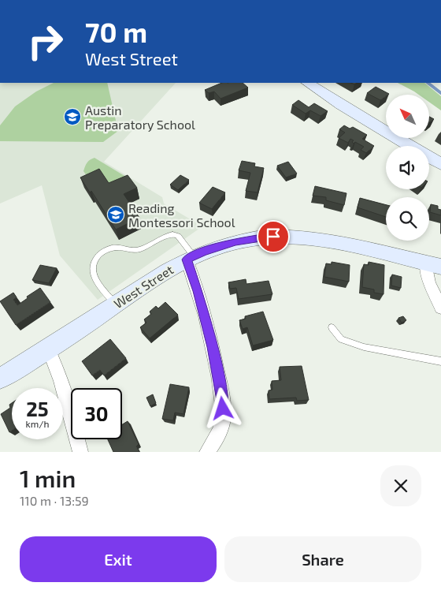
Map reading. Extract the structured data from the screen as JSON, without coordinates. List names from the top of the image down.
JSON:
{
  "streets": {
    "main road": ["West Street"]
  },
  "places": {
    "school or university": ["Austin Preparatory School", "Reading Montessori School"]
  },
  "north": "top left",
  "page": {
    "turn": ["70 m", "West Street"],
    "speed": "25 km/h",
    "limit": "30",
    "heading": ["1 min", "110 m · 13:59"],
    "buttons": ["Exit", "Share"]
  }
}
